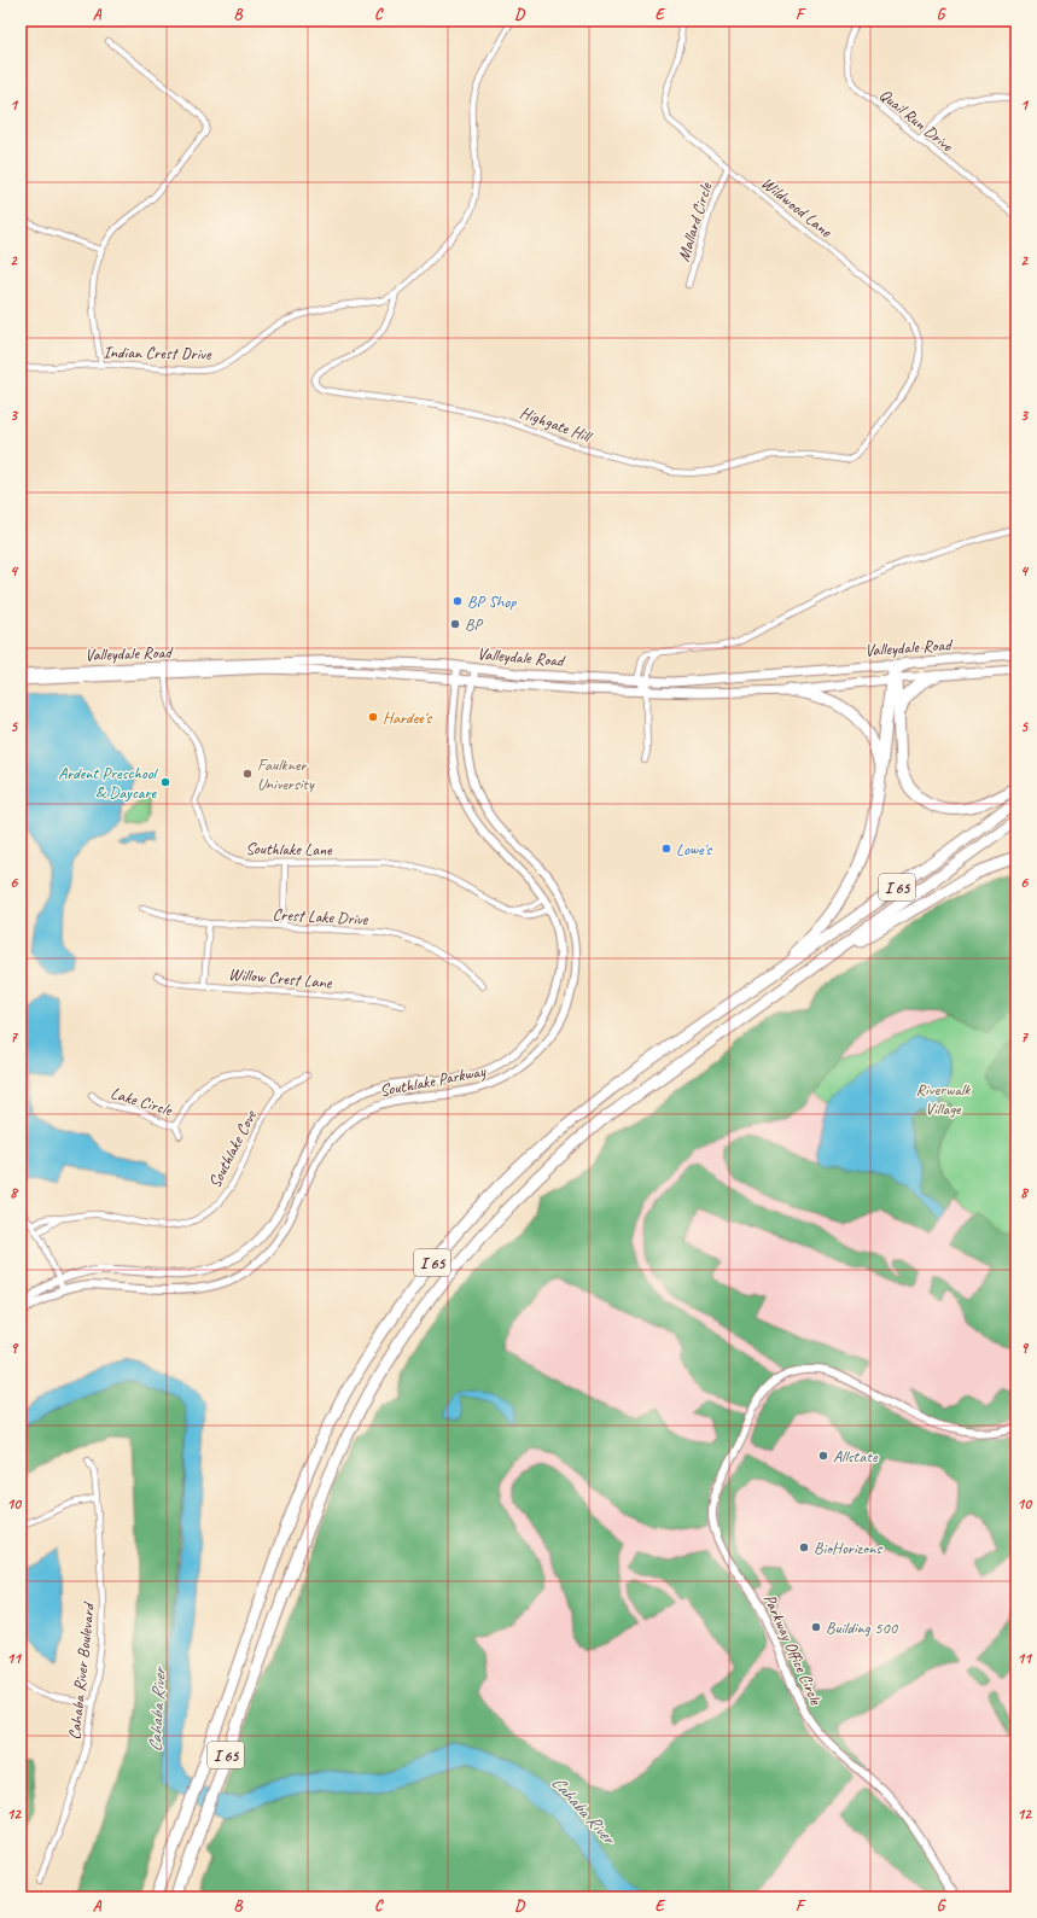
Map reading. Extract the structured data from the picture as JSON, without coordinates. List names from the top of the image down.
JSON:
{
  "streets": {
    "highway": ["I 65"],
    "main road": ["Valleydale Road"],
    "street": [
      "Quail Run Drive",
      "Wildwood Lane",
      "Mallard Circle",
      "Indian Crest Drive",
      "Highgate Hill",
      "Southlake Lane",
      "Crest Lake Drive",
      "Willow Crest Lane",
      "Southlake Parkway",
      "Lake Circle",
      "Southlake Cove",
      "Parkway Office Circle",
      "Cahaba River Boulevard"
    ]
  },
  "crossings": [
    ["Wildwood Lane", "Mallard Circle"],
    ["Wildwood Lane", "Highgate Hill"],
    ["Indian Crest Drive", "Highgate Hill"],
    ["Valleydale Road", "Southlake Lane"],
    ["Valleydale Road", "Southlake Parkway"],
    ["Southlake Lane", "Southlake Parkway"]
  ],
  "water": ["Cahaba River"],
  "parks": ["Riverwalk Village"],
  "places": [
    "BP Shop",
    "BP",
    "Hardee's",
    "Faulkner University",
    "Ardent Preschool & Daycare",
    "Lowe's",
    "Allstate",
    "BioHorizons",
    "Building 500"
  ],
  "grid": {
    "columns": [
      "A",
      "B",
      "C",
      "D",
      "E",
      "F",
      "G"
    ],
    "rows": [
      "1",
      "2",
      "3",
      "4",
      "5",
      "6",
      "7",
      "8",
      "9",
      "10",
      "11",
      "12"
    ]
  }
}
